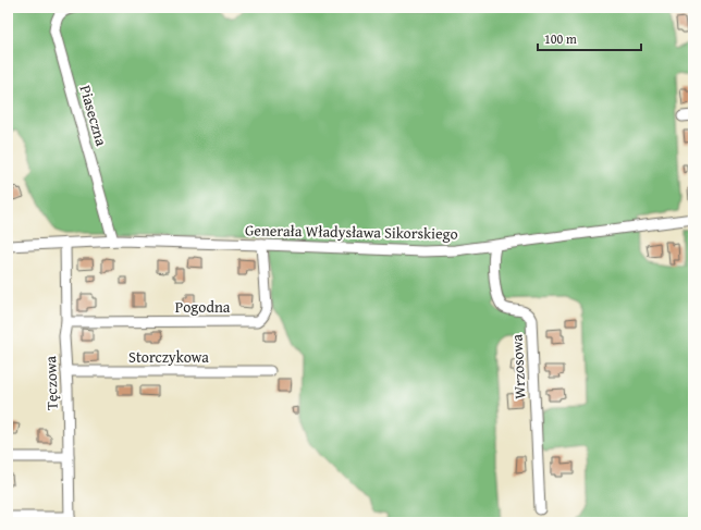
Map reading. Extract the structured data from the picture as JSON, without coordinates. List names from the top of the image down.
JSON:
{
  "streets": {
    "street": [
      "Piaseczna",
      "Generała Władysława Sikorskiego",
      "Pogodna",
      "Storczykowa",
      "Wrzosowa",
      "Tęczowa"
    ]
  },
  "crossings": [
    ["Piaseczna", "Generała Władysława Sikorskiego"],
    ["Generała Władysława Sikorskiego", "Pogodna"],
    ["Generała Władysława Sikorskiego", "Wrzosowa"],
    ["Generała Władysława Sikorskiego", "Tęczowa"],
    ["Pogodna", "Tęczowa"],
    ["Storczykowa", "Tęczowa"]
  ],
  "scale_bar": "100 m"
}
